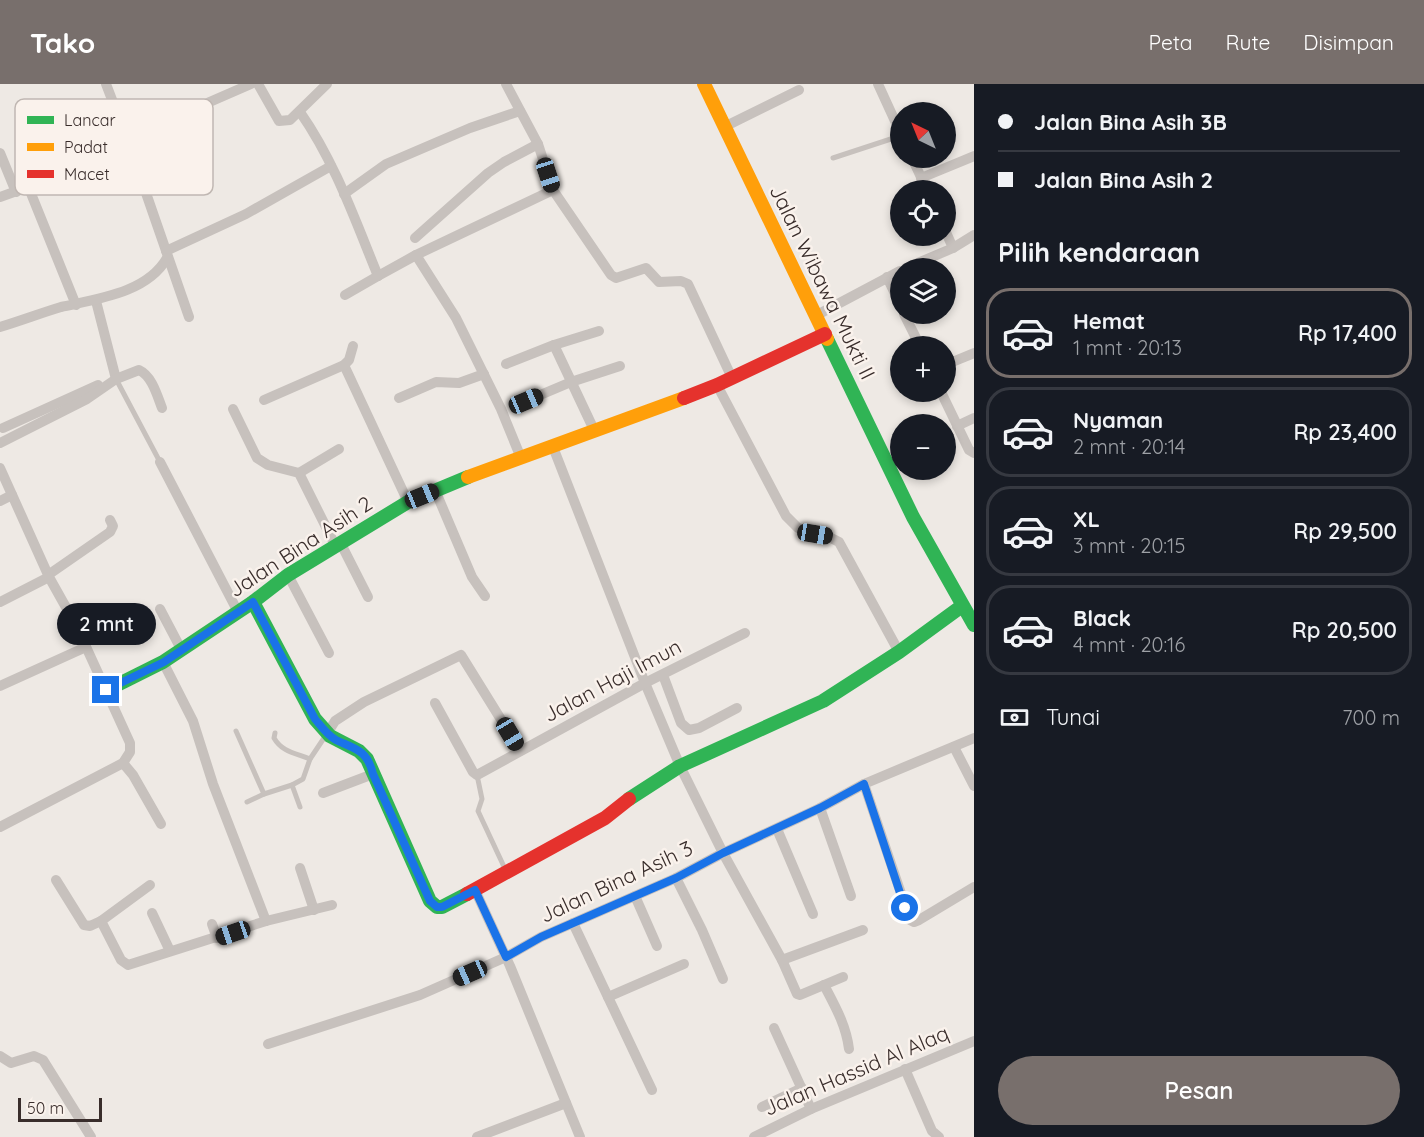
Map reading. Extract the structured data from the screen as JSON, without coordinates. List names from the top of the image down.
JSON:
{
  "streets": {
    "street": [
      "Jalan Wibawa Mukti II",
      "Jalan Bina Asih 2",
      "Jalan Haji Imun",
      "Jalan Bina Asih 3",
      "Jalan Hassid Al Alaq"
    ]
  },
  "crossings": [
    ["Jalan Wibawa Mukti II", "Jalan Bina Asih 2"]
  ],
  "legend": ["Lancar", "Padat", "Macet"],
  "scale_bar": "50 m",
  "north": "top left",
  "page": {
    "header": "Tako",
    "nav": ["Peta", "Rute", "Disimpan"],
    "banner": ["Jalan Bina Asih 3B", "Jalan Bina Asih 2"],
    "map_buttons": ["+", "−"],
    "heading": "Pilih kendaraan",
    "list": [
      {
        "name": "Hemat",
        "note": "1 mnt · 20:13",
        "value": "Rp 17,400"
      },
      {
        "name": "Nyaman",
        "note": "2 mnt · 20:14",
        "value": "Rp 23,400"
      },
      {
        "name": "XL",
        "note": "3 mnt · 20:15",
        "value": "Rp 29,500"
      },
      {
        "name": "Black",
        "note": "4 mnt · 20:16",
        "value": "Rp 20,500"
      }
    ],
    "bubble": "2 mnt",
    "pay": ["Tunai", "700 m"],
    "buttons": "Pesan",
    "scale": "50 m"
  }
}
